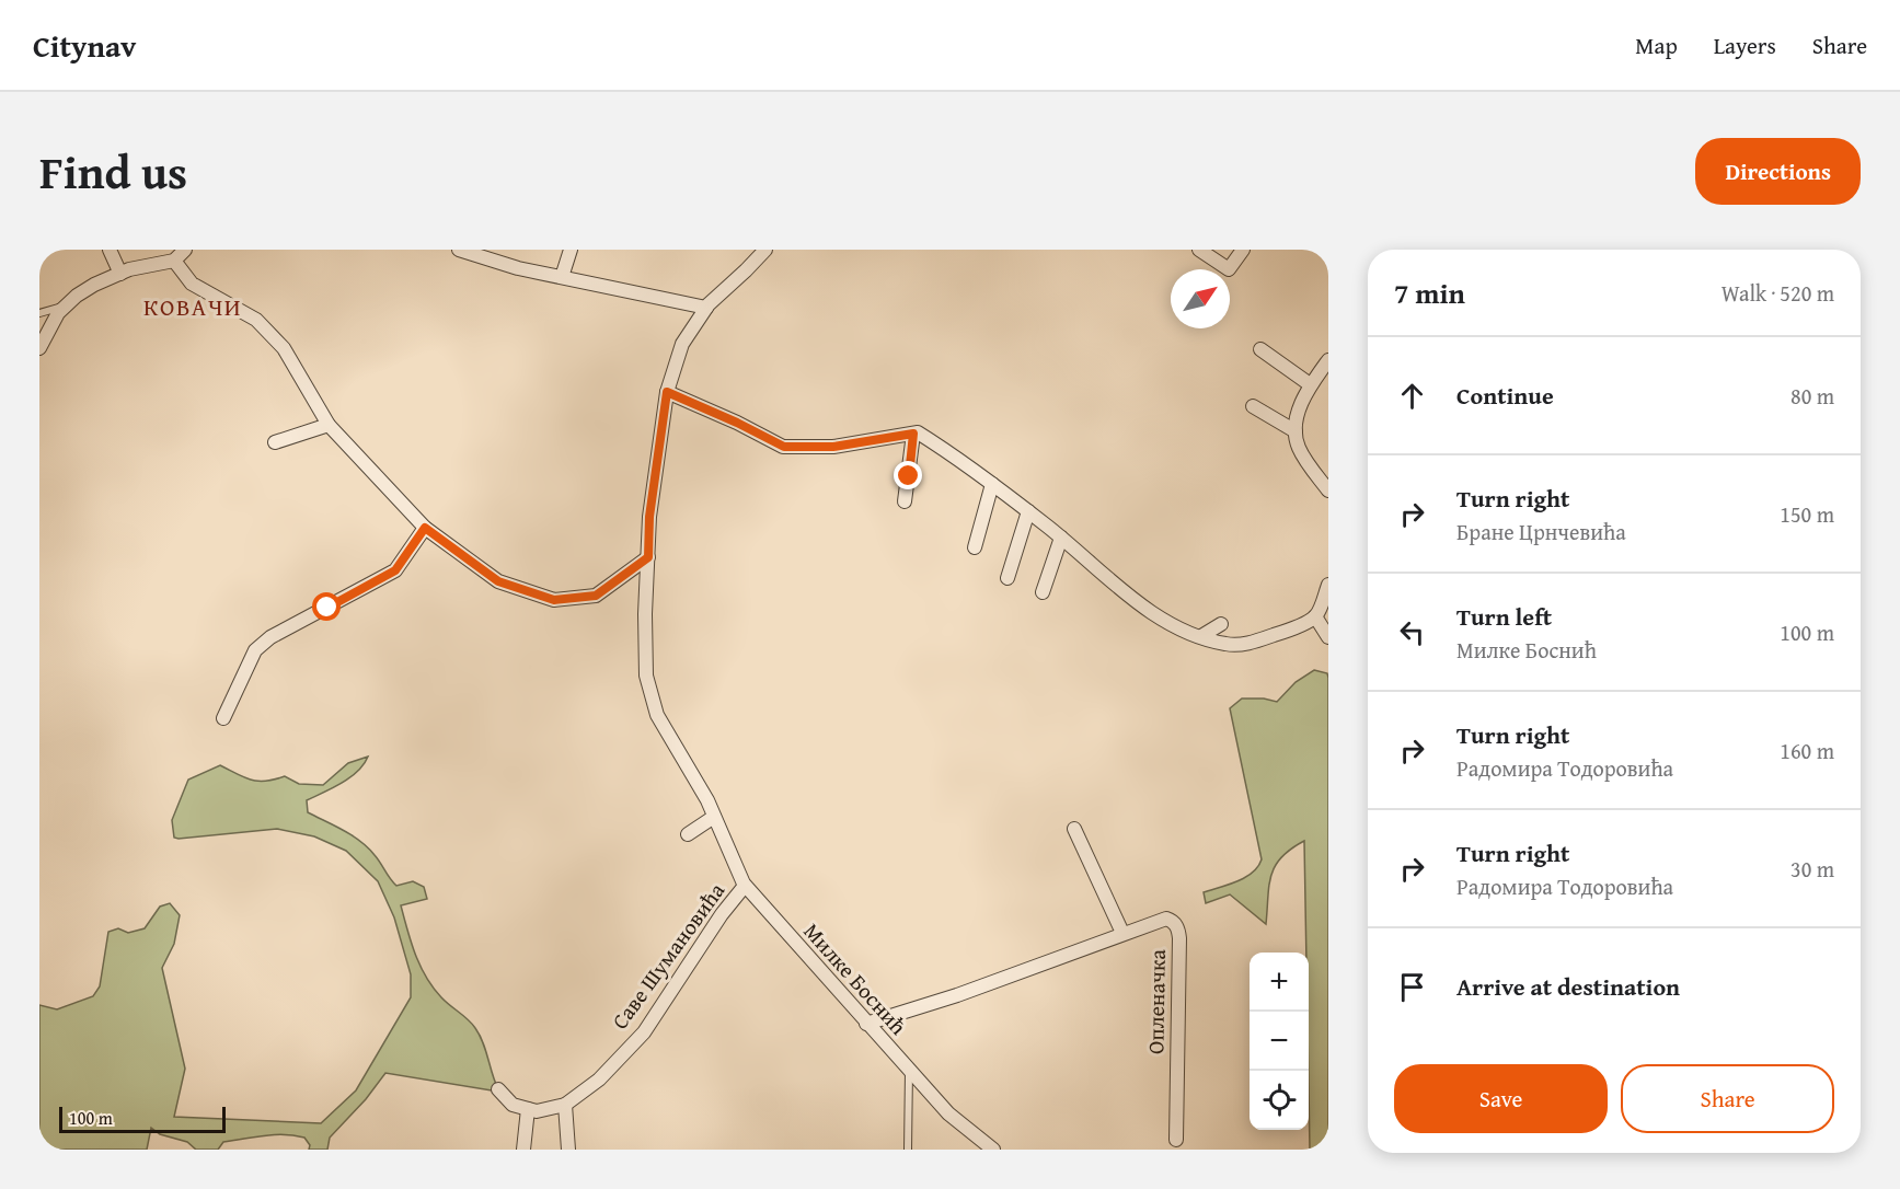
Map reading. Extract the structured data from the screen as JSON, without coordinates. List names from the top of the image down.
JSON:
{
  "streets": {
    "street": ["Саве Шумановића", "Милке Боснић", "Опленачка"]
  },
  "crossings": [
    ["Саве Шумановића", "Милке Боснић"],
    ["Милке Боснић", "Опленачка"]
  ],
  "districts": ["КОВАЧИ"],
  "scale_bar": "100 m",
  "north": "top right",
  "page": {
    "header": "Citynav",
    "nav": ["Map", "Layers", "Share"],
    "title": "Find us",
    "buttons": [
      "Directions",
      ["Save", "Share"]
    ],
    "heading": ["7 min", "Walk · 520 m"],
    "list": [
      ["Continue", "80 m"],
      ["Turn right", "Бране Црнчевића", "150 m"],
      ["Turn left", "Милке Боснић", "100 m"],
      ["Turn right", "Радомира Тодоровића", "160 m"],
      ["Turn right", "Радомира Тодоровића", "30 m"],
      "Arrive at destination"
    ],
    "map_buttons": ["+", "−"],
    "scale": "100 m"
  }
}
